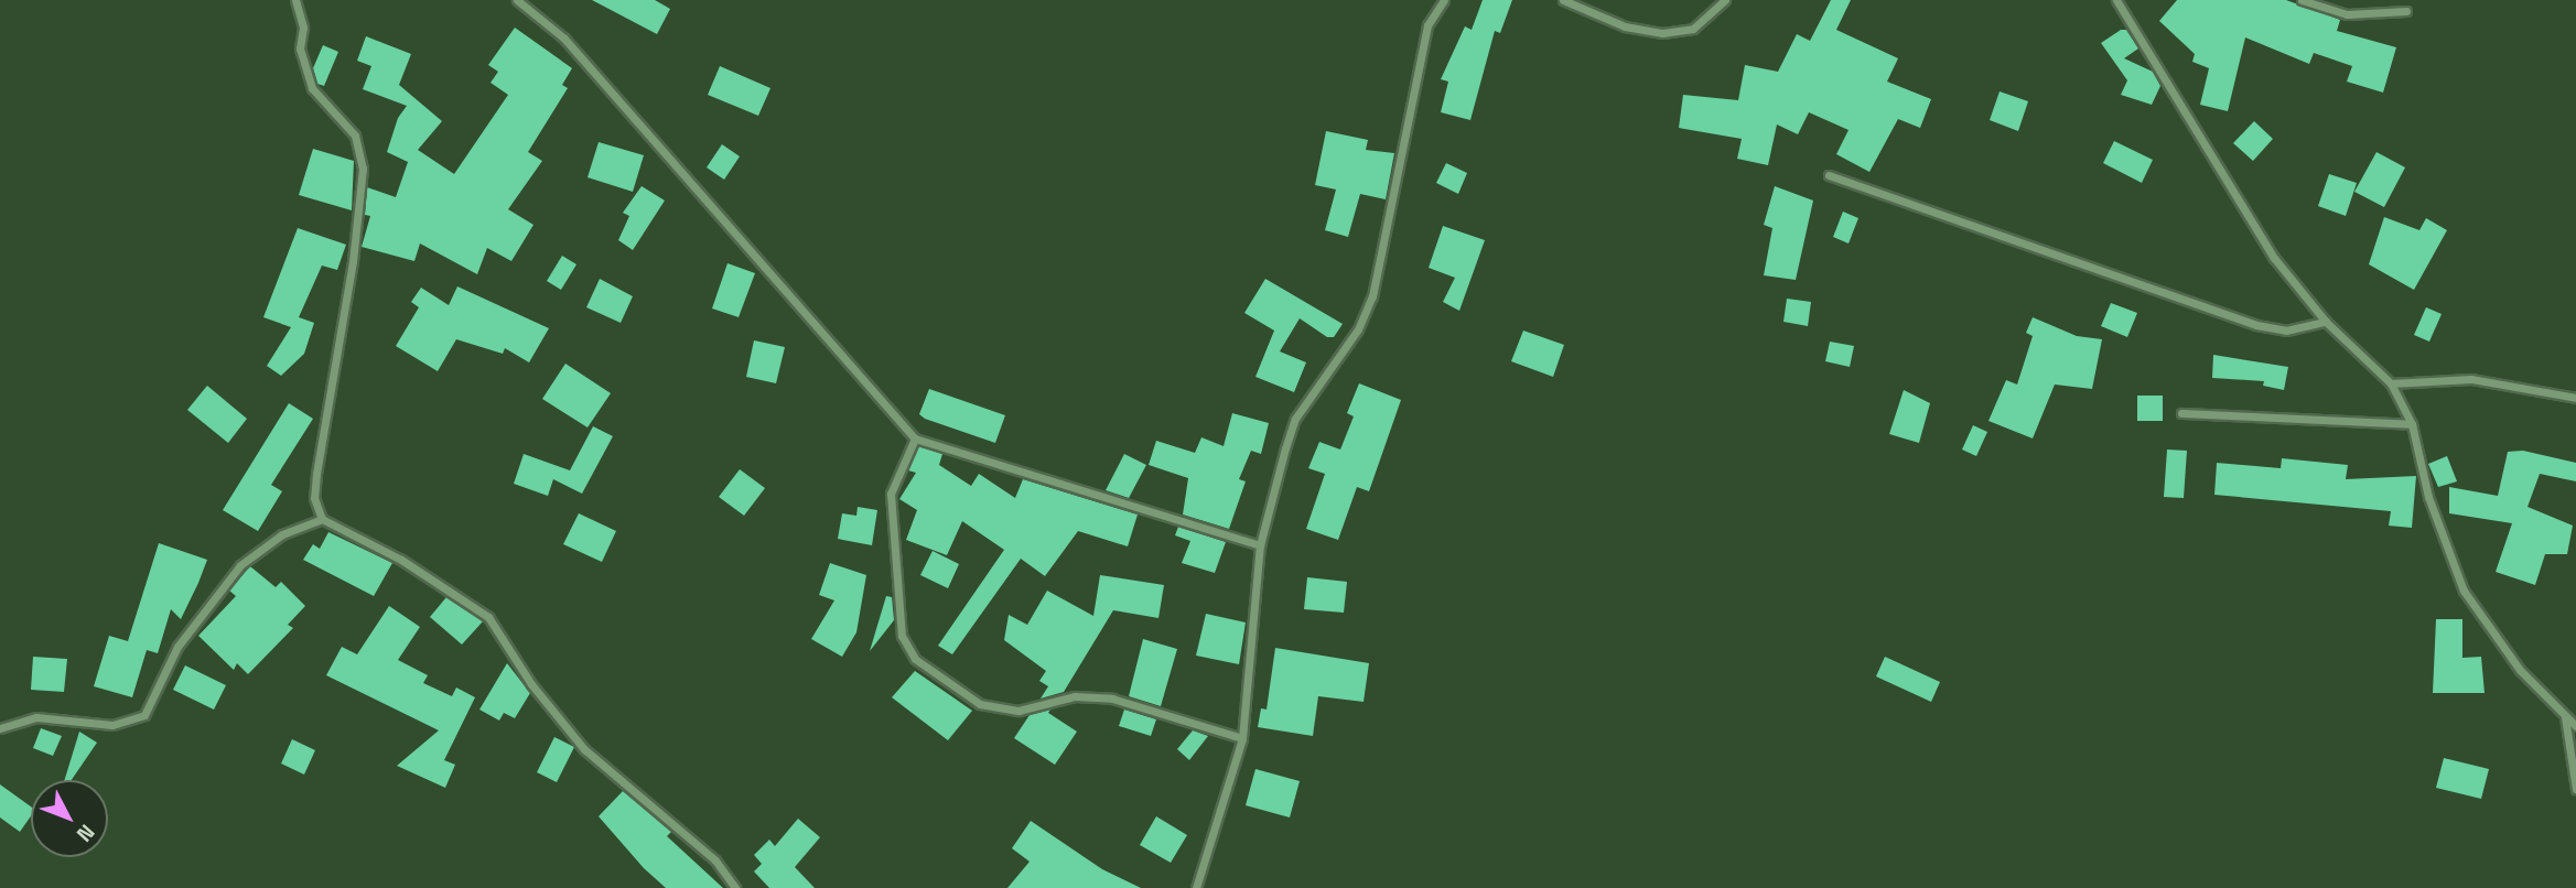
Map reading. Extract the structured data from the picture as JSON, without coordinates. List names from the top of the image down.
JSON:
{
  "north": "bottom right"
}
